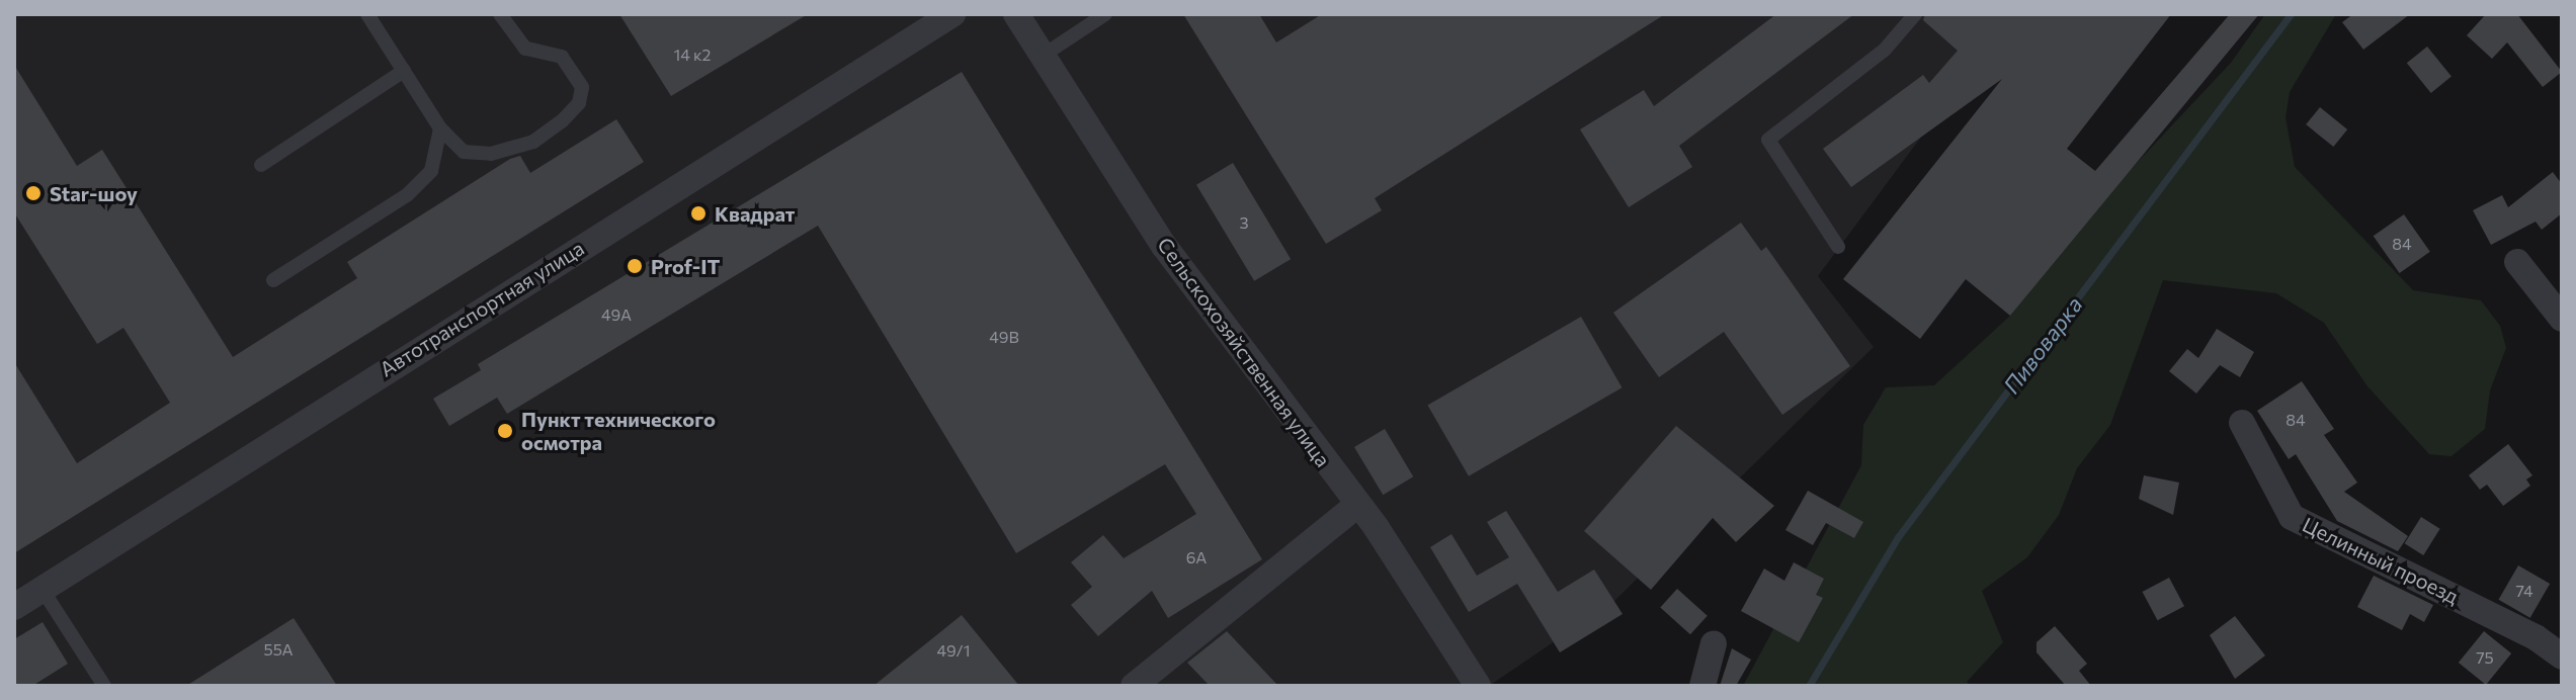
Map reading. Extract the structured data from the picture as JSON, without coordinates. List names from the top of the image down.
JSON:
{
  "streets": {
    "street": ["Автотранспортная улица", "Сельскохозяйственная улица", "Целинный проезд"]
  },
  "water": ["Пивоварка"],
  "places": [
    "Star-шоу",
    "Квадрат",
    "Prof-IT",
    "Пункт технического осмотра"
  ],
  "house_numbers": [
    "14 к2",
    "3",
    "84",
    "49А",
    "49В",
    "84",
    "6А",
    "74",
    "55А",
    "49/1",
    "75"
  ]
}
